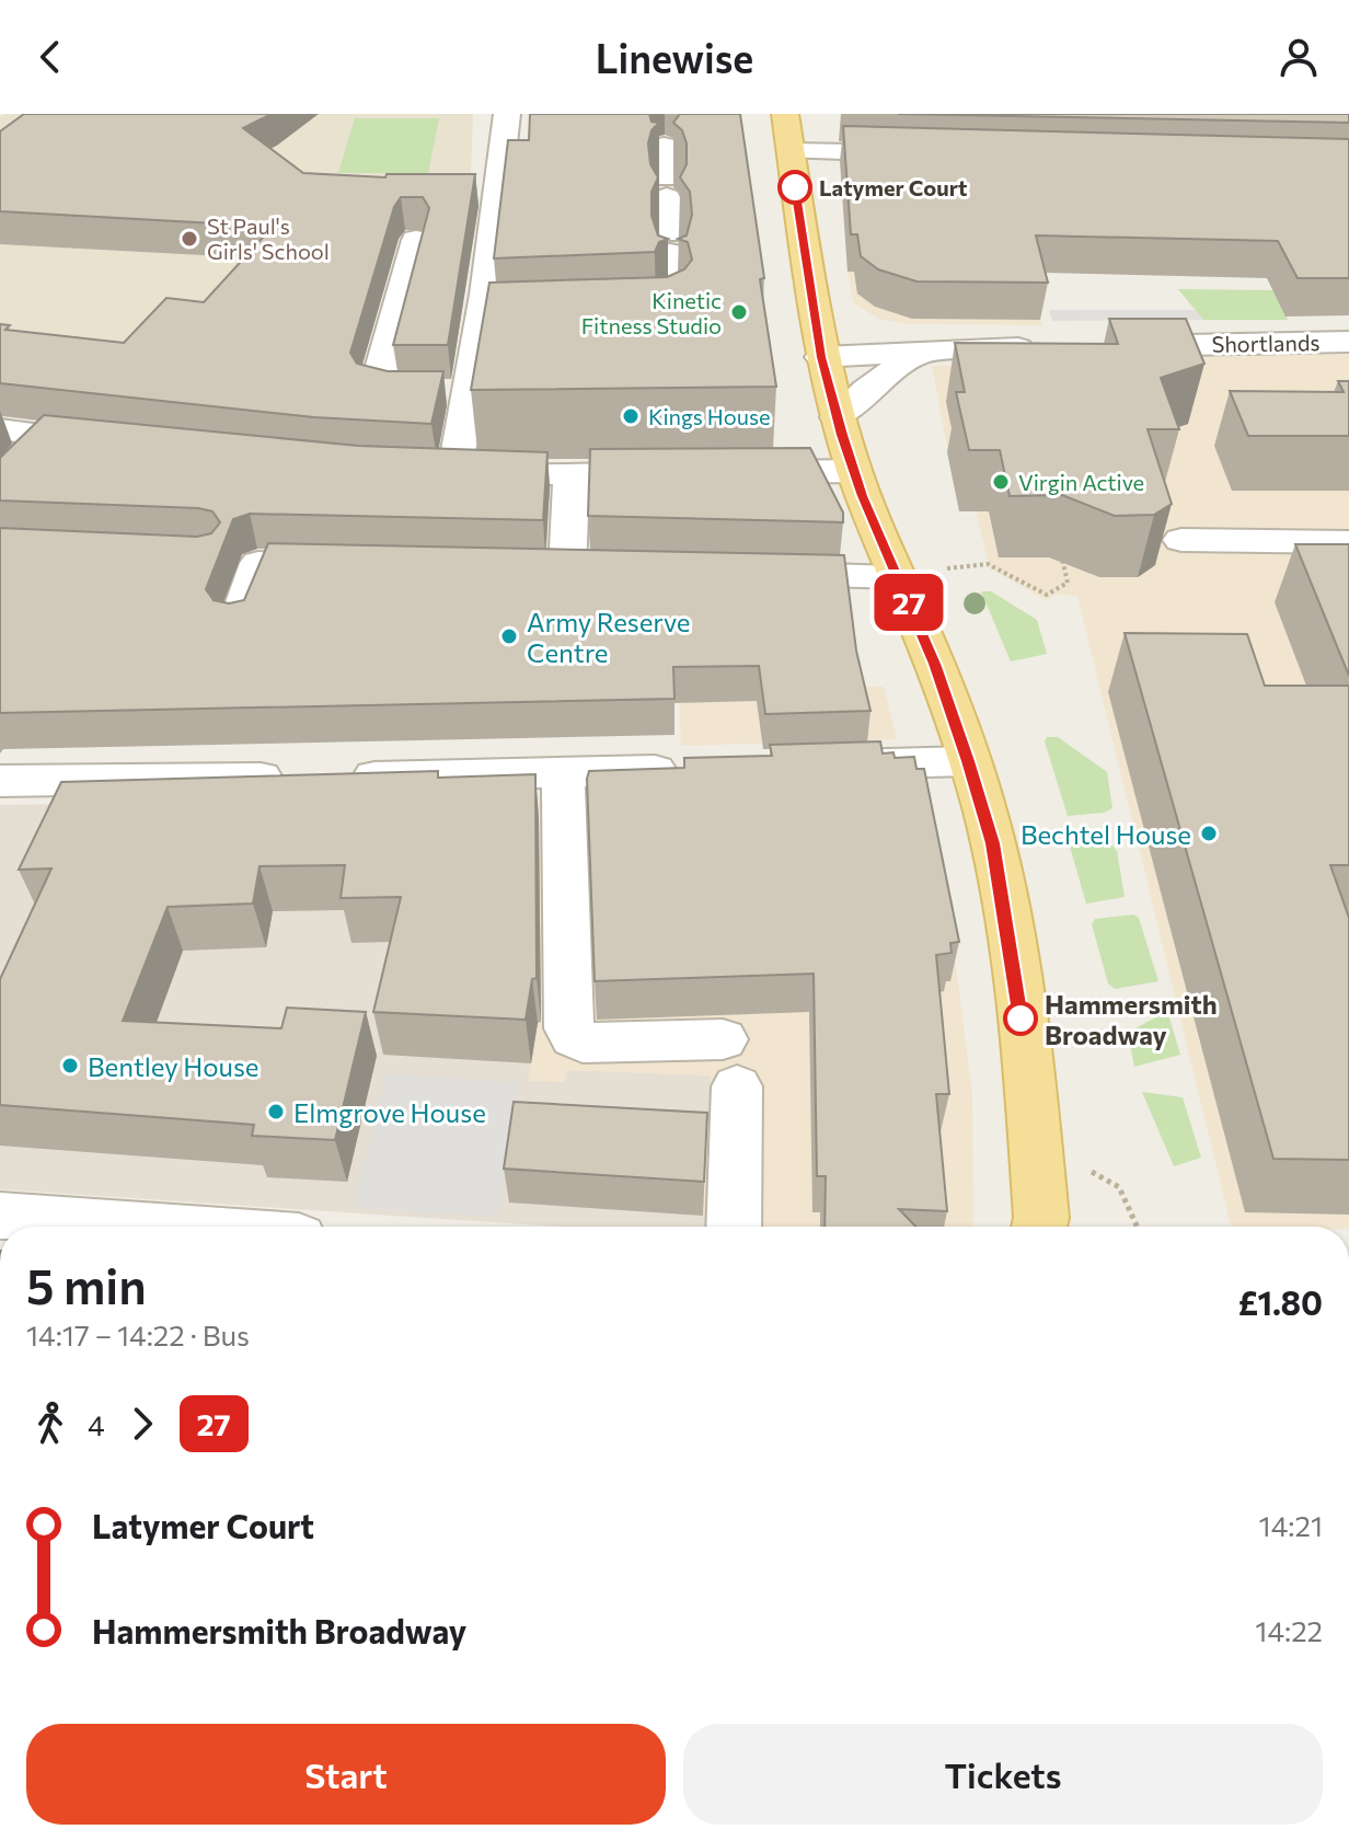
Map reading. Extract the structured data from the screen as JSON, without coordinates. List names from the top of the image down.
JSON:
{
  "streets": {
    "street": ["Shortlands"]
  },
  "places": [
    "Latymer Court",
    "St Paul's Girls' School",
    "Kinetic Fitness Studio",
    "Kings House",
    "Virgin Active",
    "Army Reserve Centre",
    "Bechtel House",
    "Hammersmith Broadway",
    "Bentley House",
    "Elmgrove House"
  ],
  "lines": ["bus line 27"],
  "page": {
    "header": "Linewise",
    "on_map": "27",
    "heading": ["5 min", "14:17 – 14:22 · Bus", "£1.80"],
    "legs": ["4", "27"],
    "list": [
      {
        "name": "Latymer Court",
        "value": "14:21"
      },
      {
        "name": "Hammersmith Broadway",
        "value": "14:22"
      }
    ],
    "buttons": ["Start", "Tickets"]
  }
}
